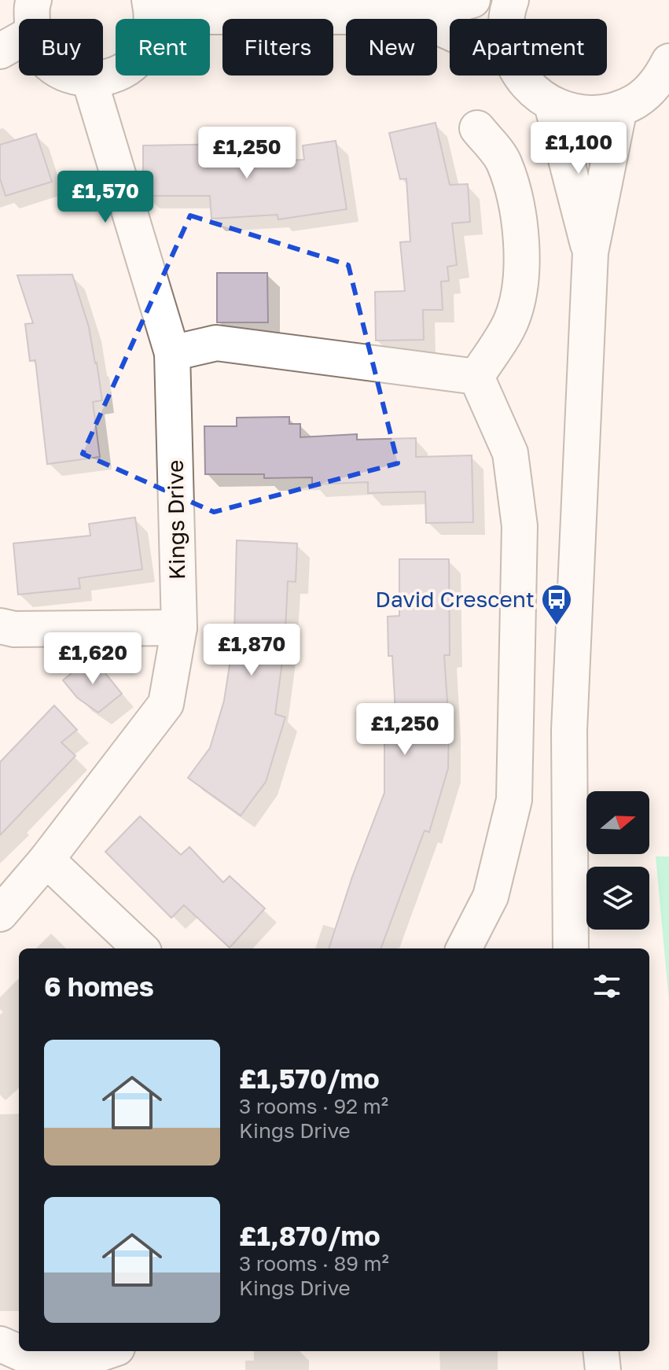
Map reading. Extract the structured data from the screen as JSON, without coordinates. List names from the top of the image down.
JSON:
{
  "streets": {
    "street": ["Kings Drive"]
  },
  "places": {
    "bus stop": ["David Crescent"]
  },
  "north": "right",
  "page": {
    "chip": [
      "Buy",
      "Rent",
      "Filters",
      "New",
      "Apartment"
    ],
    "price": [
      "£1,100",
      "£1,250",
      "£1,570",
      "£1,870",
      "£1,620",
      "£1,250"
    ],
    "heading": "6 homes",
    "list": [
      {
        "name": "£1,570/mo",
        "note": "3 rooms · 92 m² · Kings Drive"
      },
      {
        "name": "£1,870/mo",
        "note": "3 rooms · 89 m² · Kings Drive"
      }
    ]
  }
}
